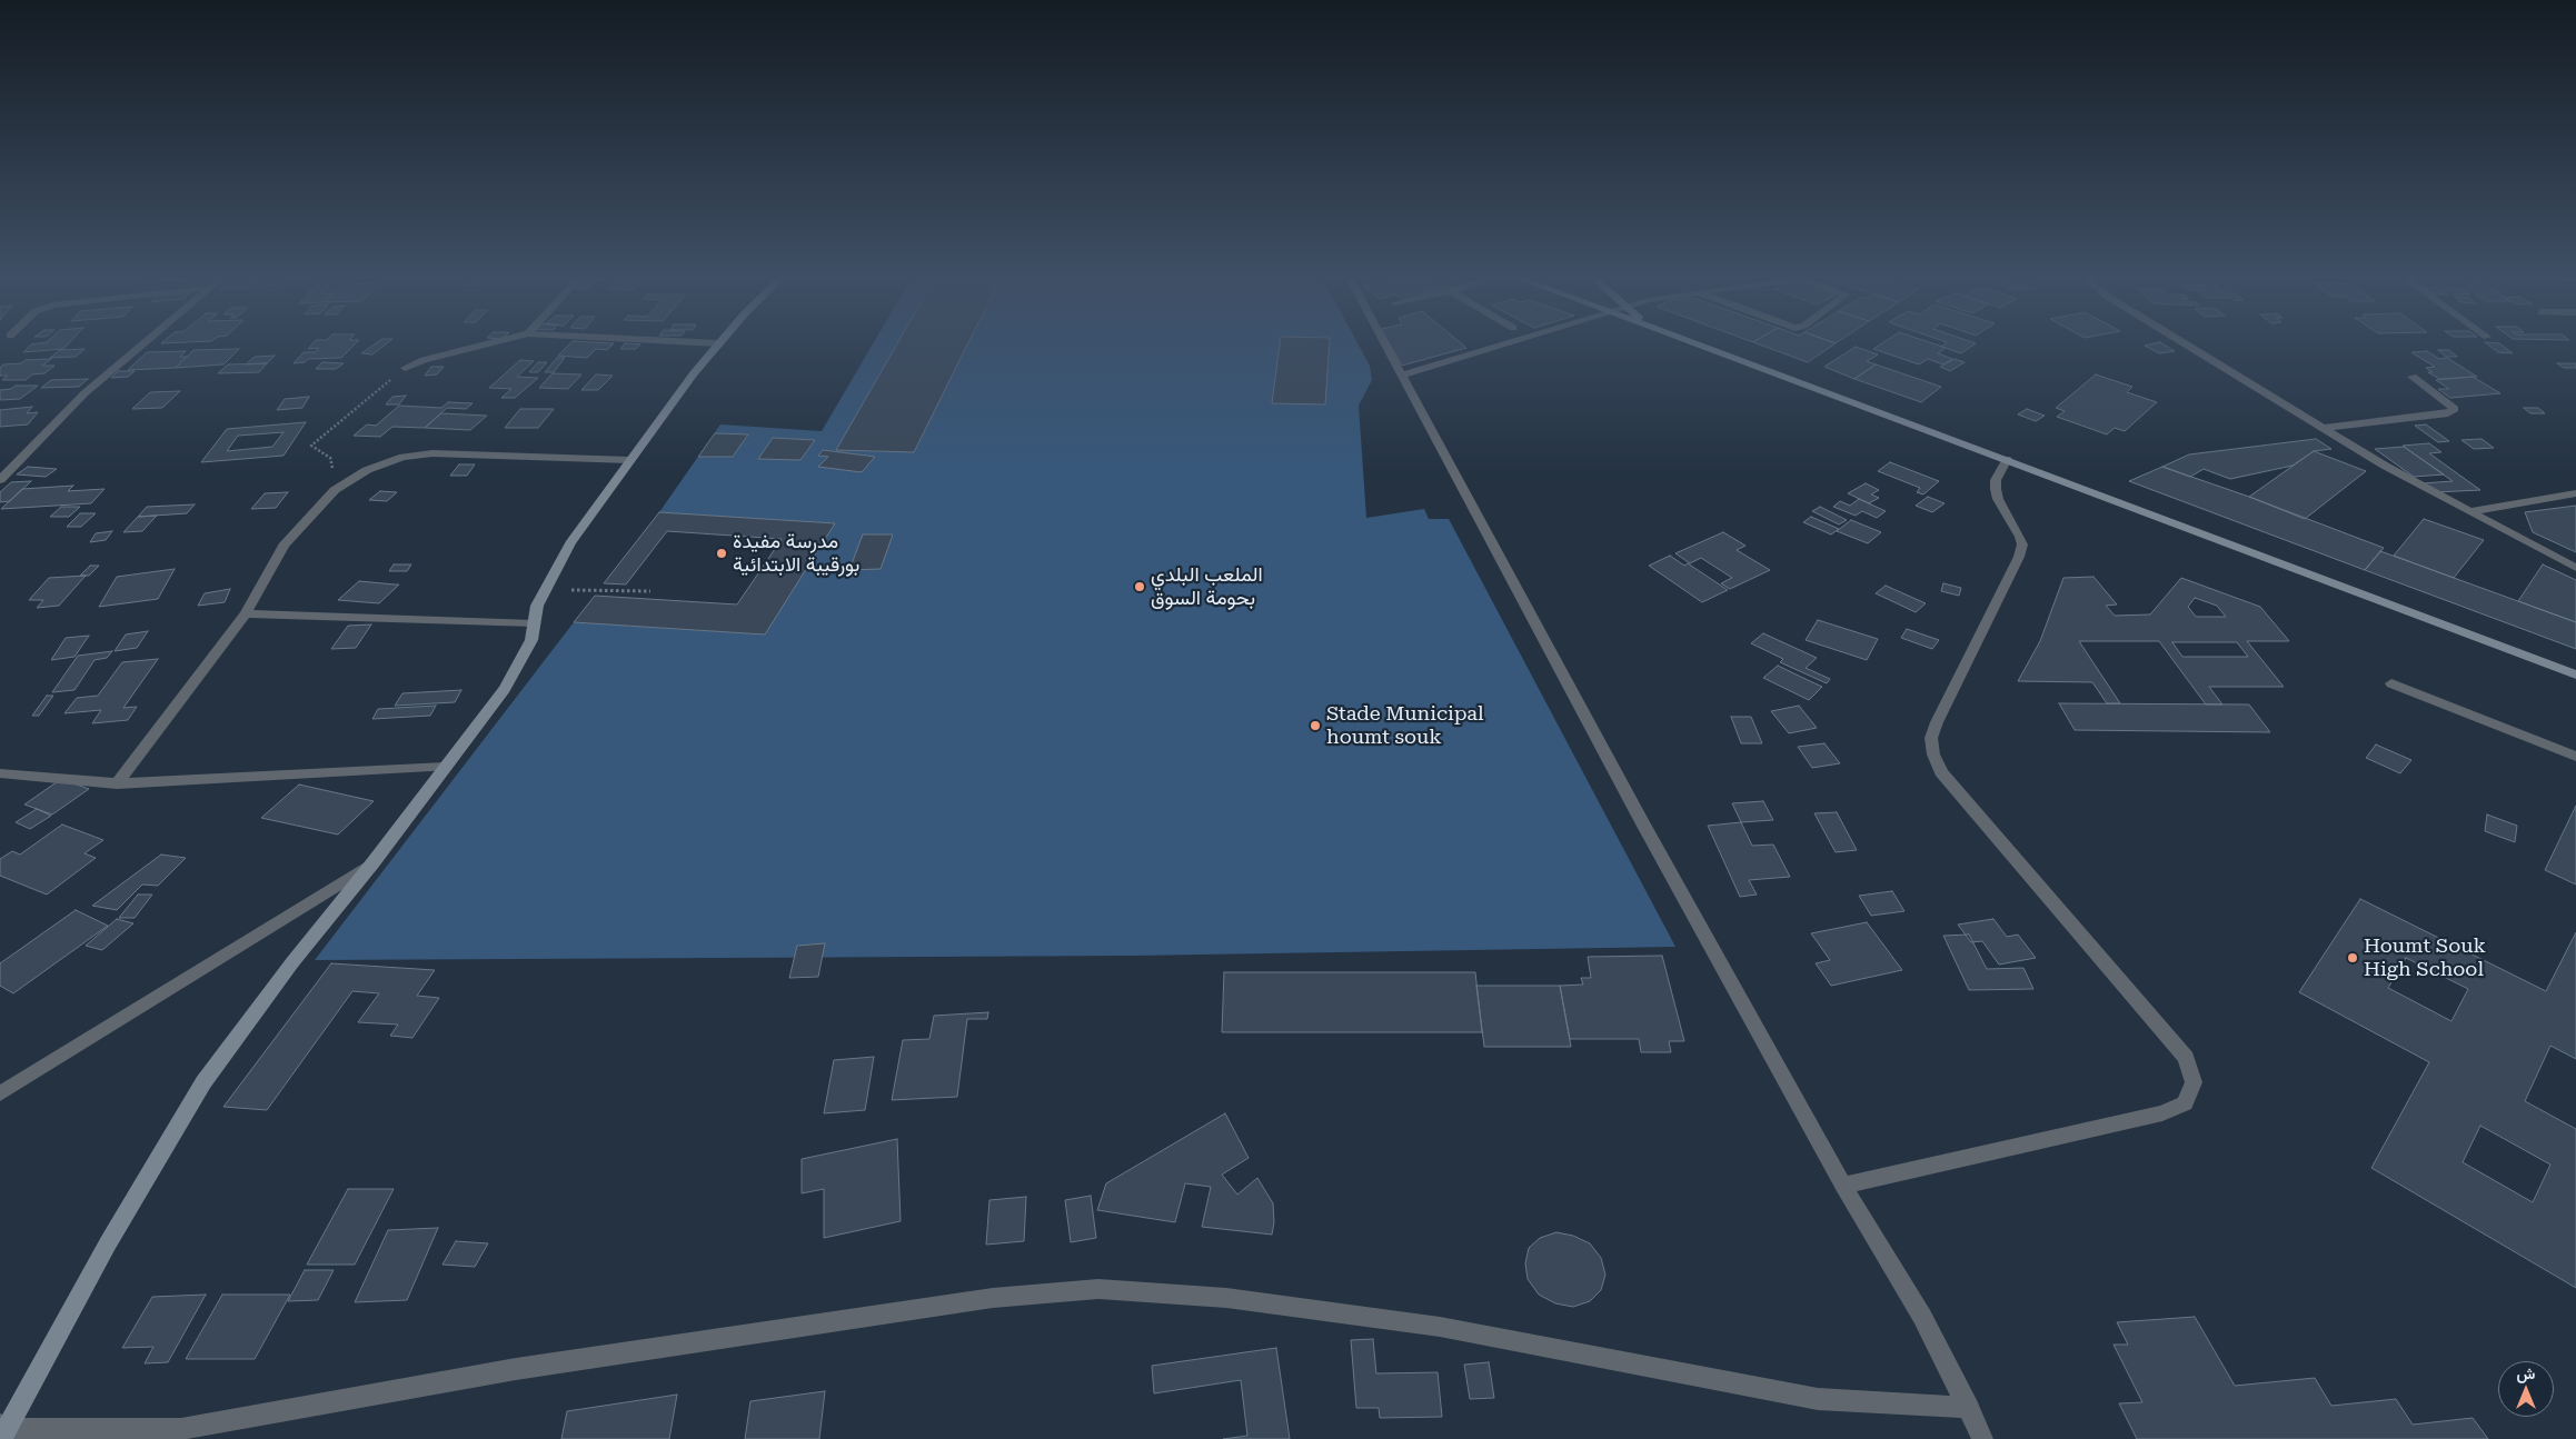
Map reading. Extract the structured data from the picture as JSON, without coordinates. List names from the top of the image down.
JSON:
{
  "places": [
    "مدرسة مفيدة بورقيبة الابتدائية",
    "الملعب البلدي بحومة السوق",
    "Stade Municipal houmt souk",
    "Houmt Souk High School"
  ],
  "north": "top"
}
